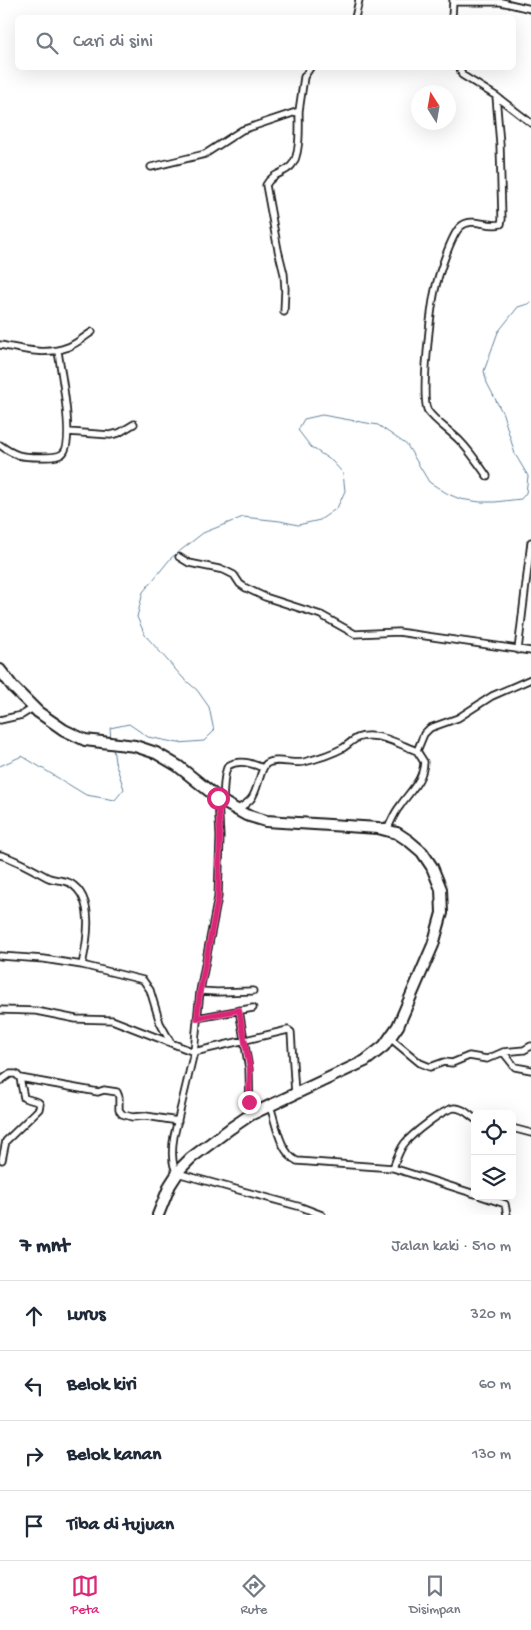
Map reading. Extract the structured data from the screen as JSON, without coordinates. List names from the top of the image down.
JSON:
{
  "north": "top",
  "page": {
    "search": "Cari di sini",
    "heading": ["7 mnt", "Jalan kaki · 510 m"],
    "list": [
      ["Lurus", "320 m"],
      ["Belok kiri", "60 m"],
      ["Belok kanan", "130 m"],
      "Tiba di tujuan"
    ],
    "nav": ["Peta", "Rute", "Disimpan"]
  }
}
